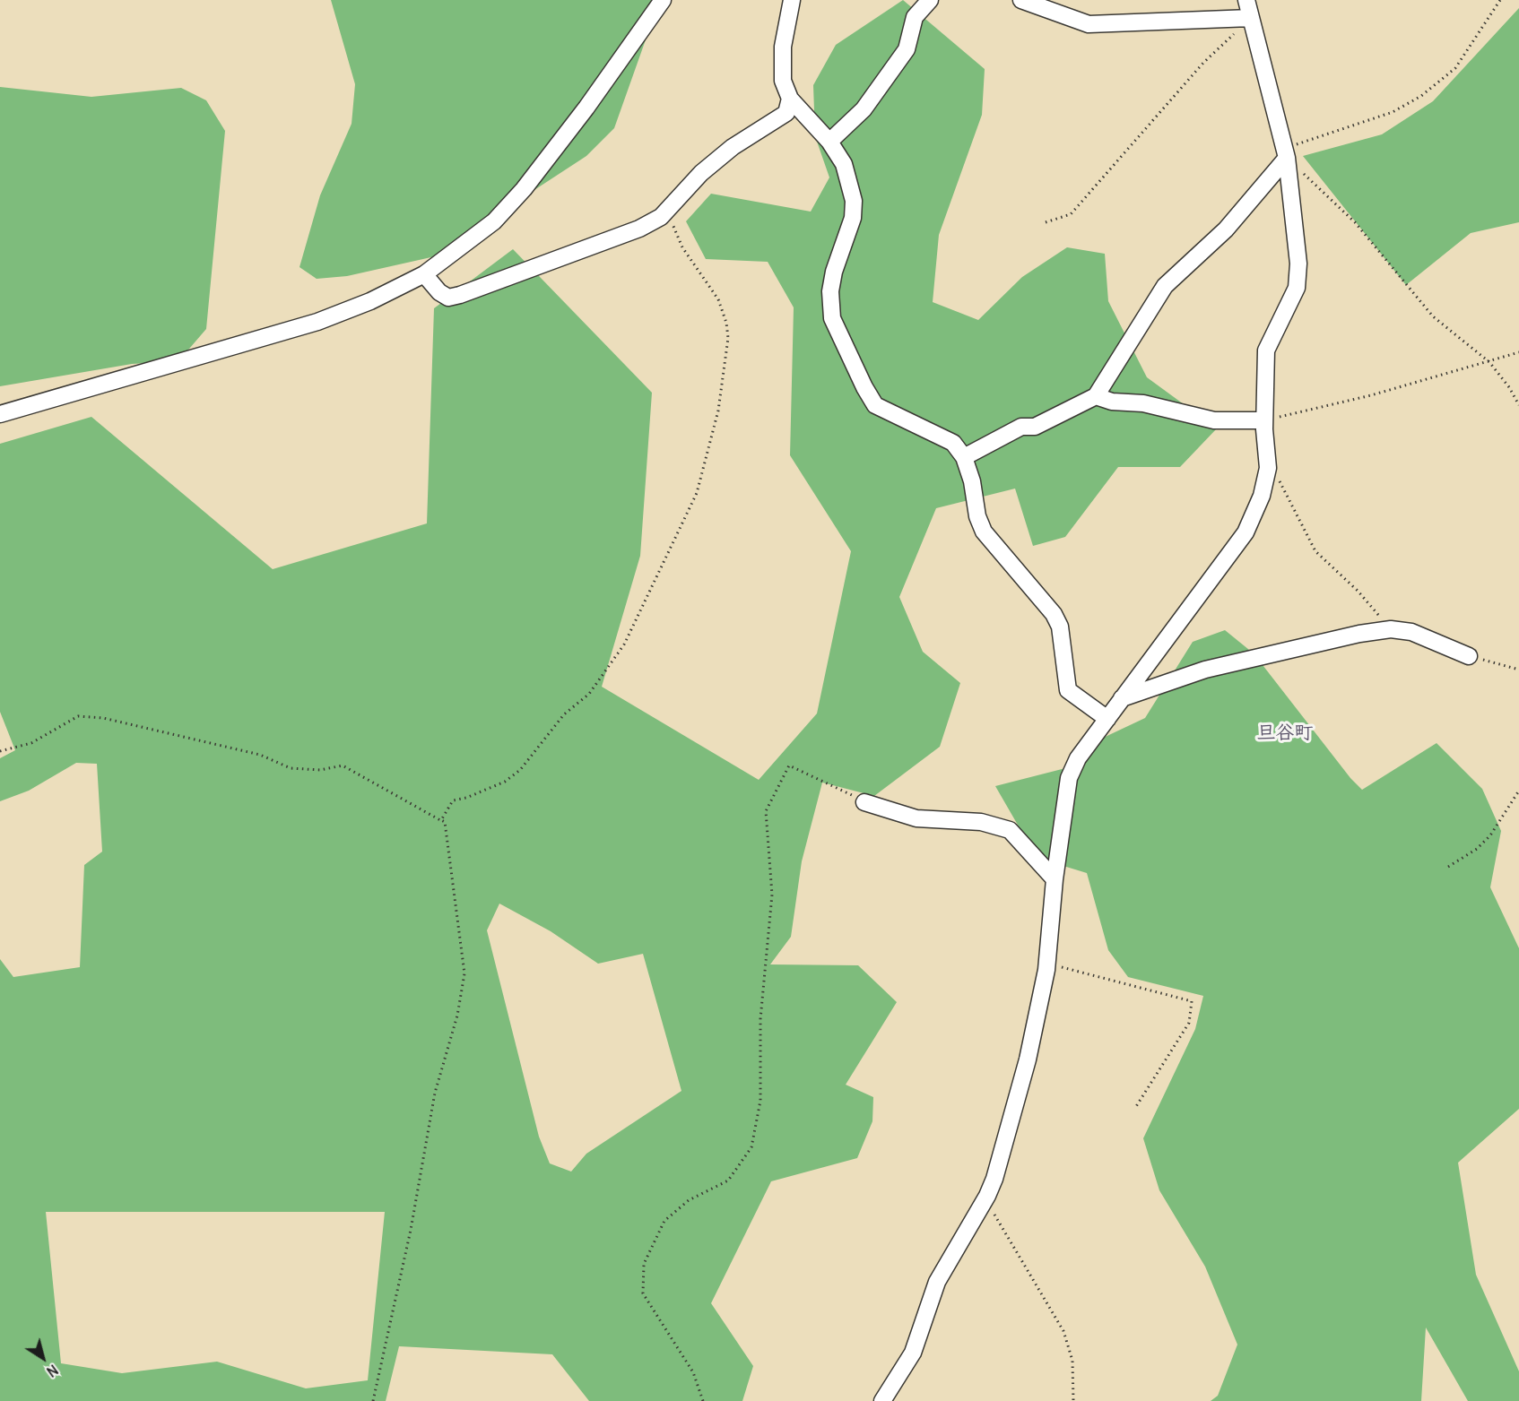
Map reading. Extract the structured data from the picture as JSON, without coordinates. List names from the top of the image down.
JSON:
{
  "districts": ["旦谷町"],
  "north": "bottom right"
}
